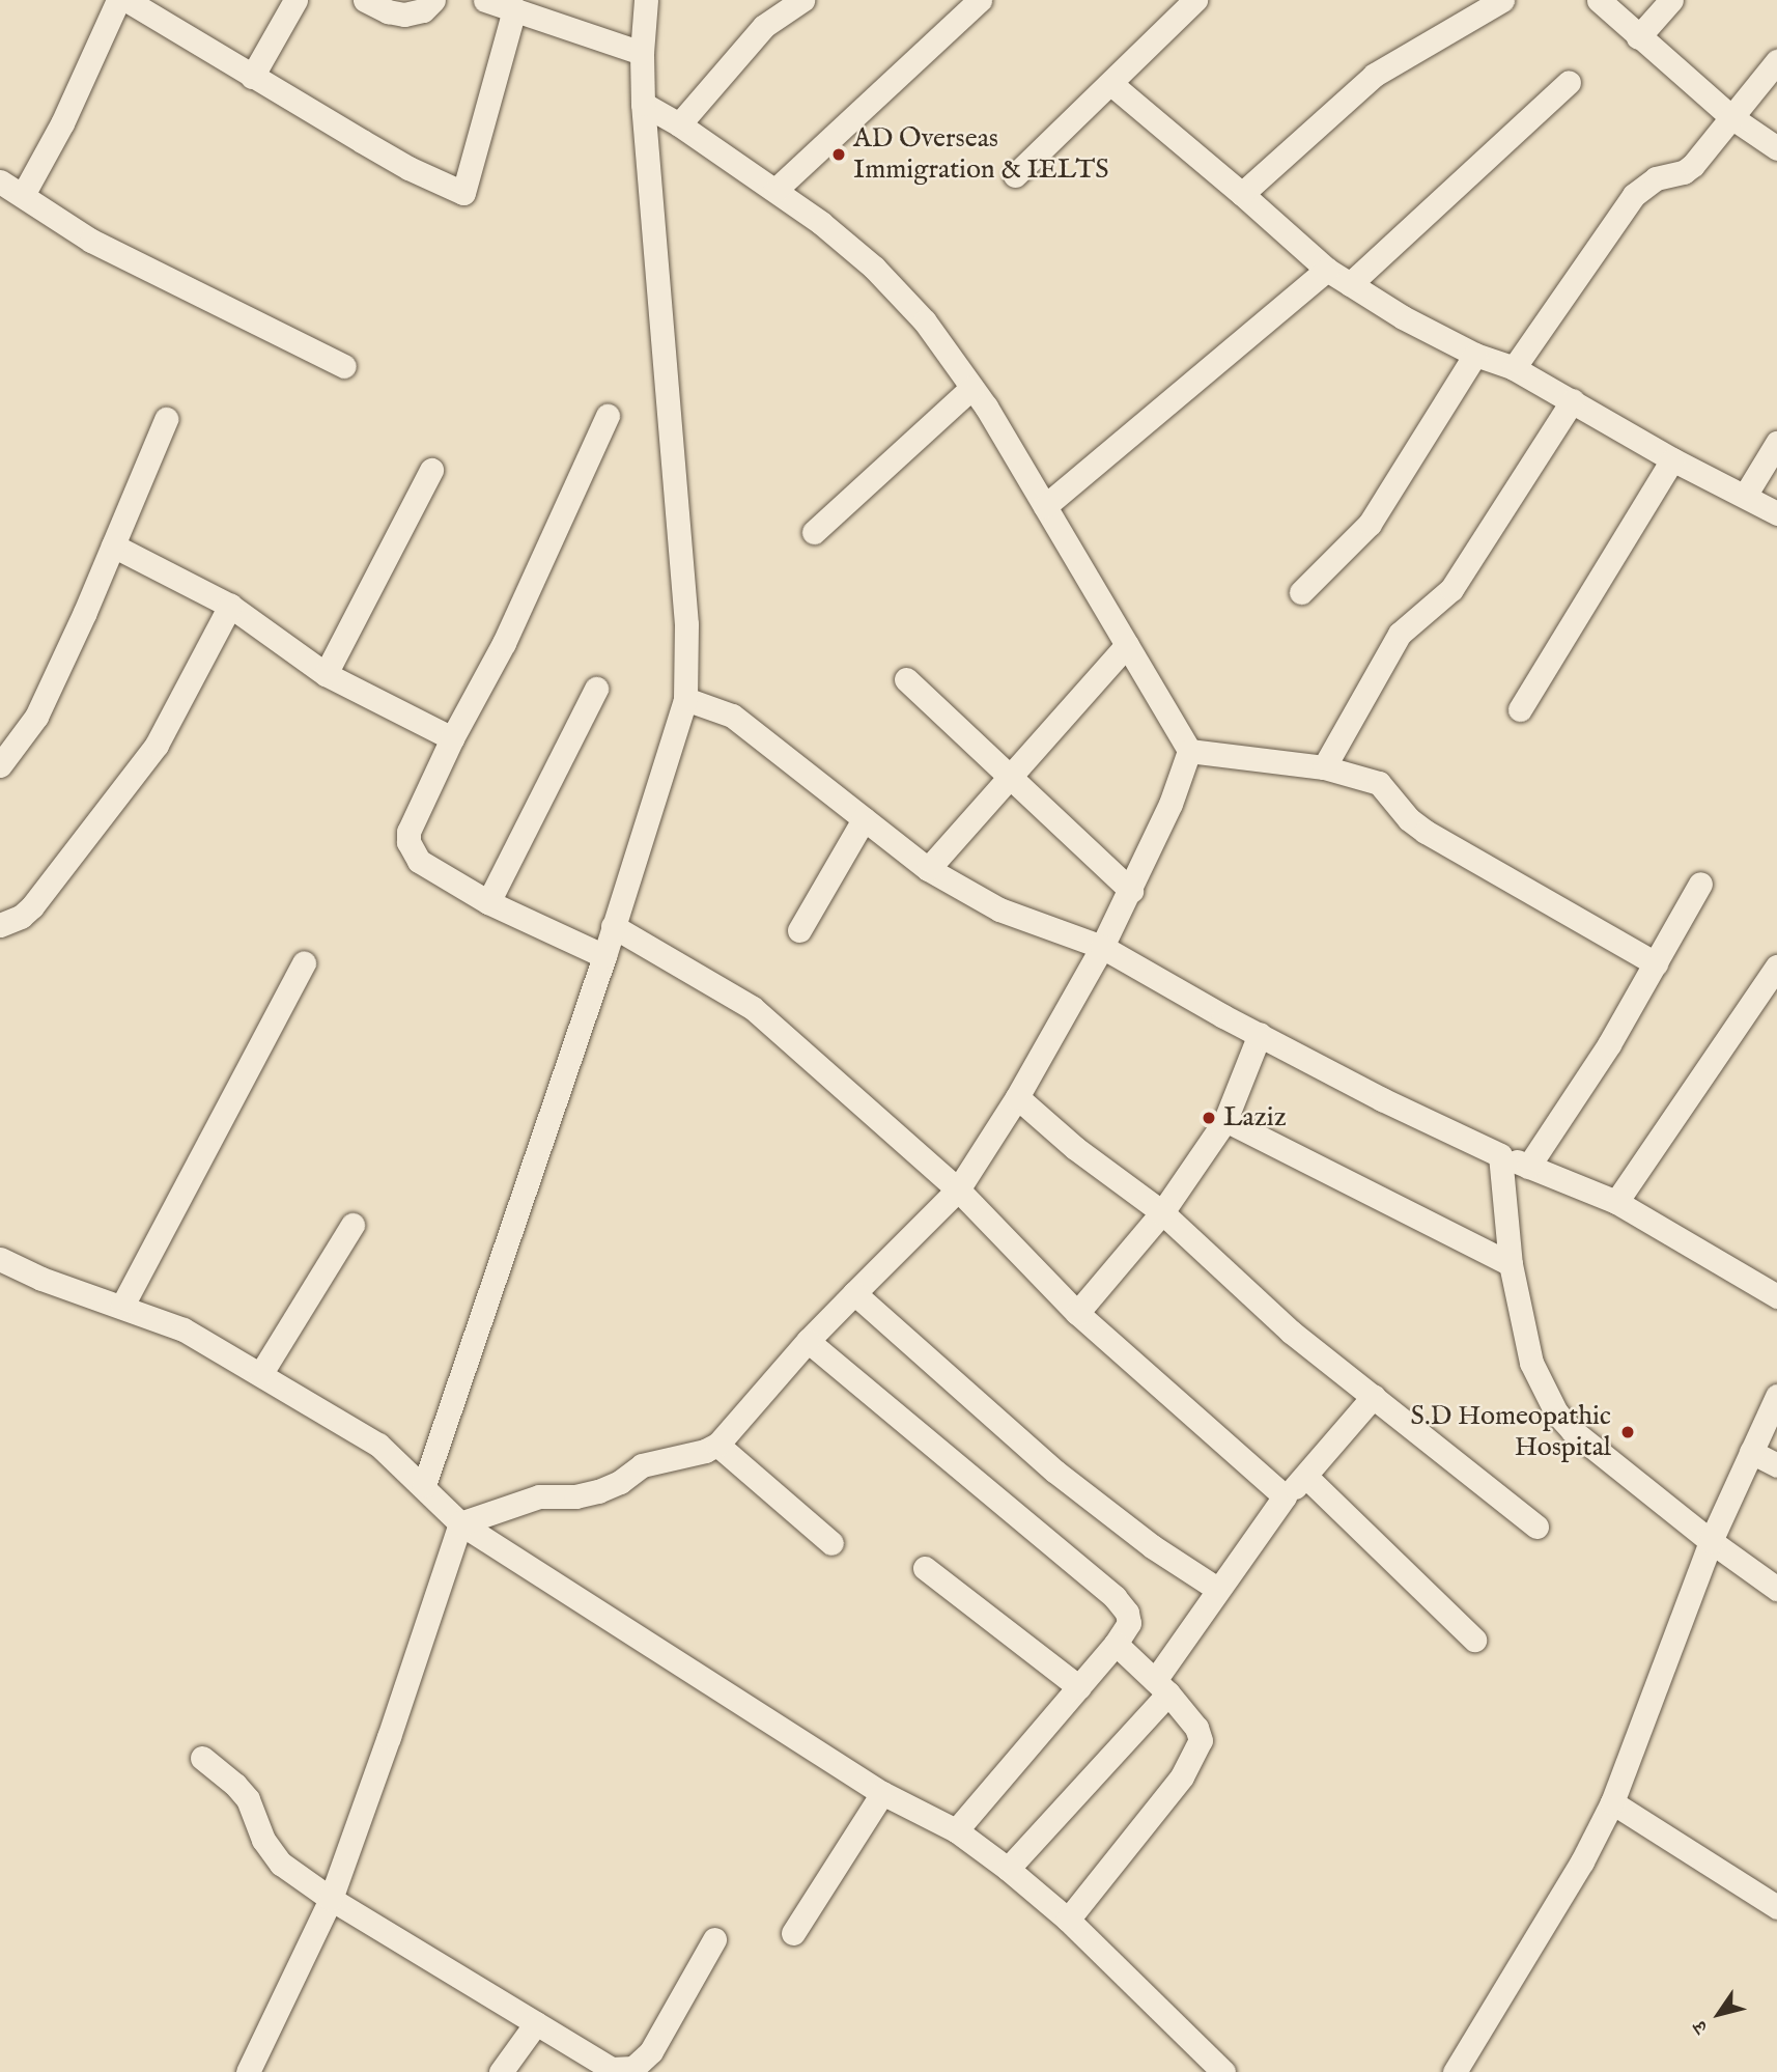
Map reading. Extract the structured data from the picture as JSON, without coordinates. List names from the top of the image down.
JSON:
{
  "places": ["AD Overseas Immigration & IELTS", "Laziz", "S.D Homeopathic Hospital"],
  "north": "bottom left"
}
